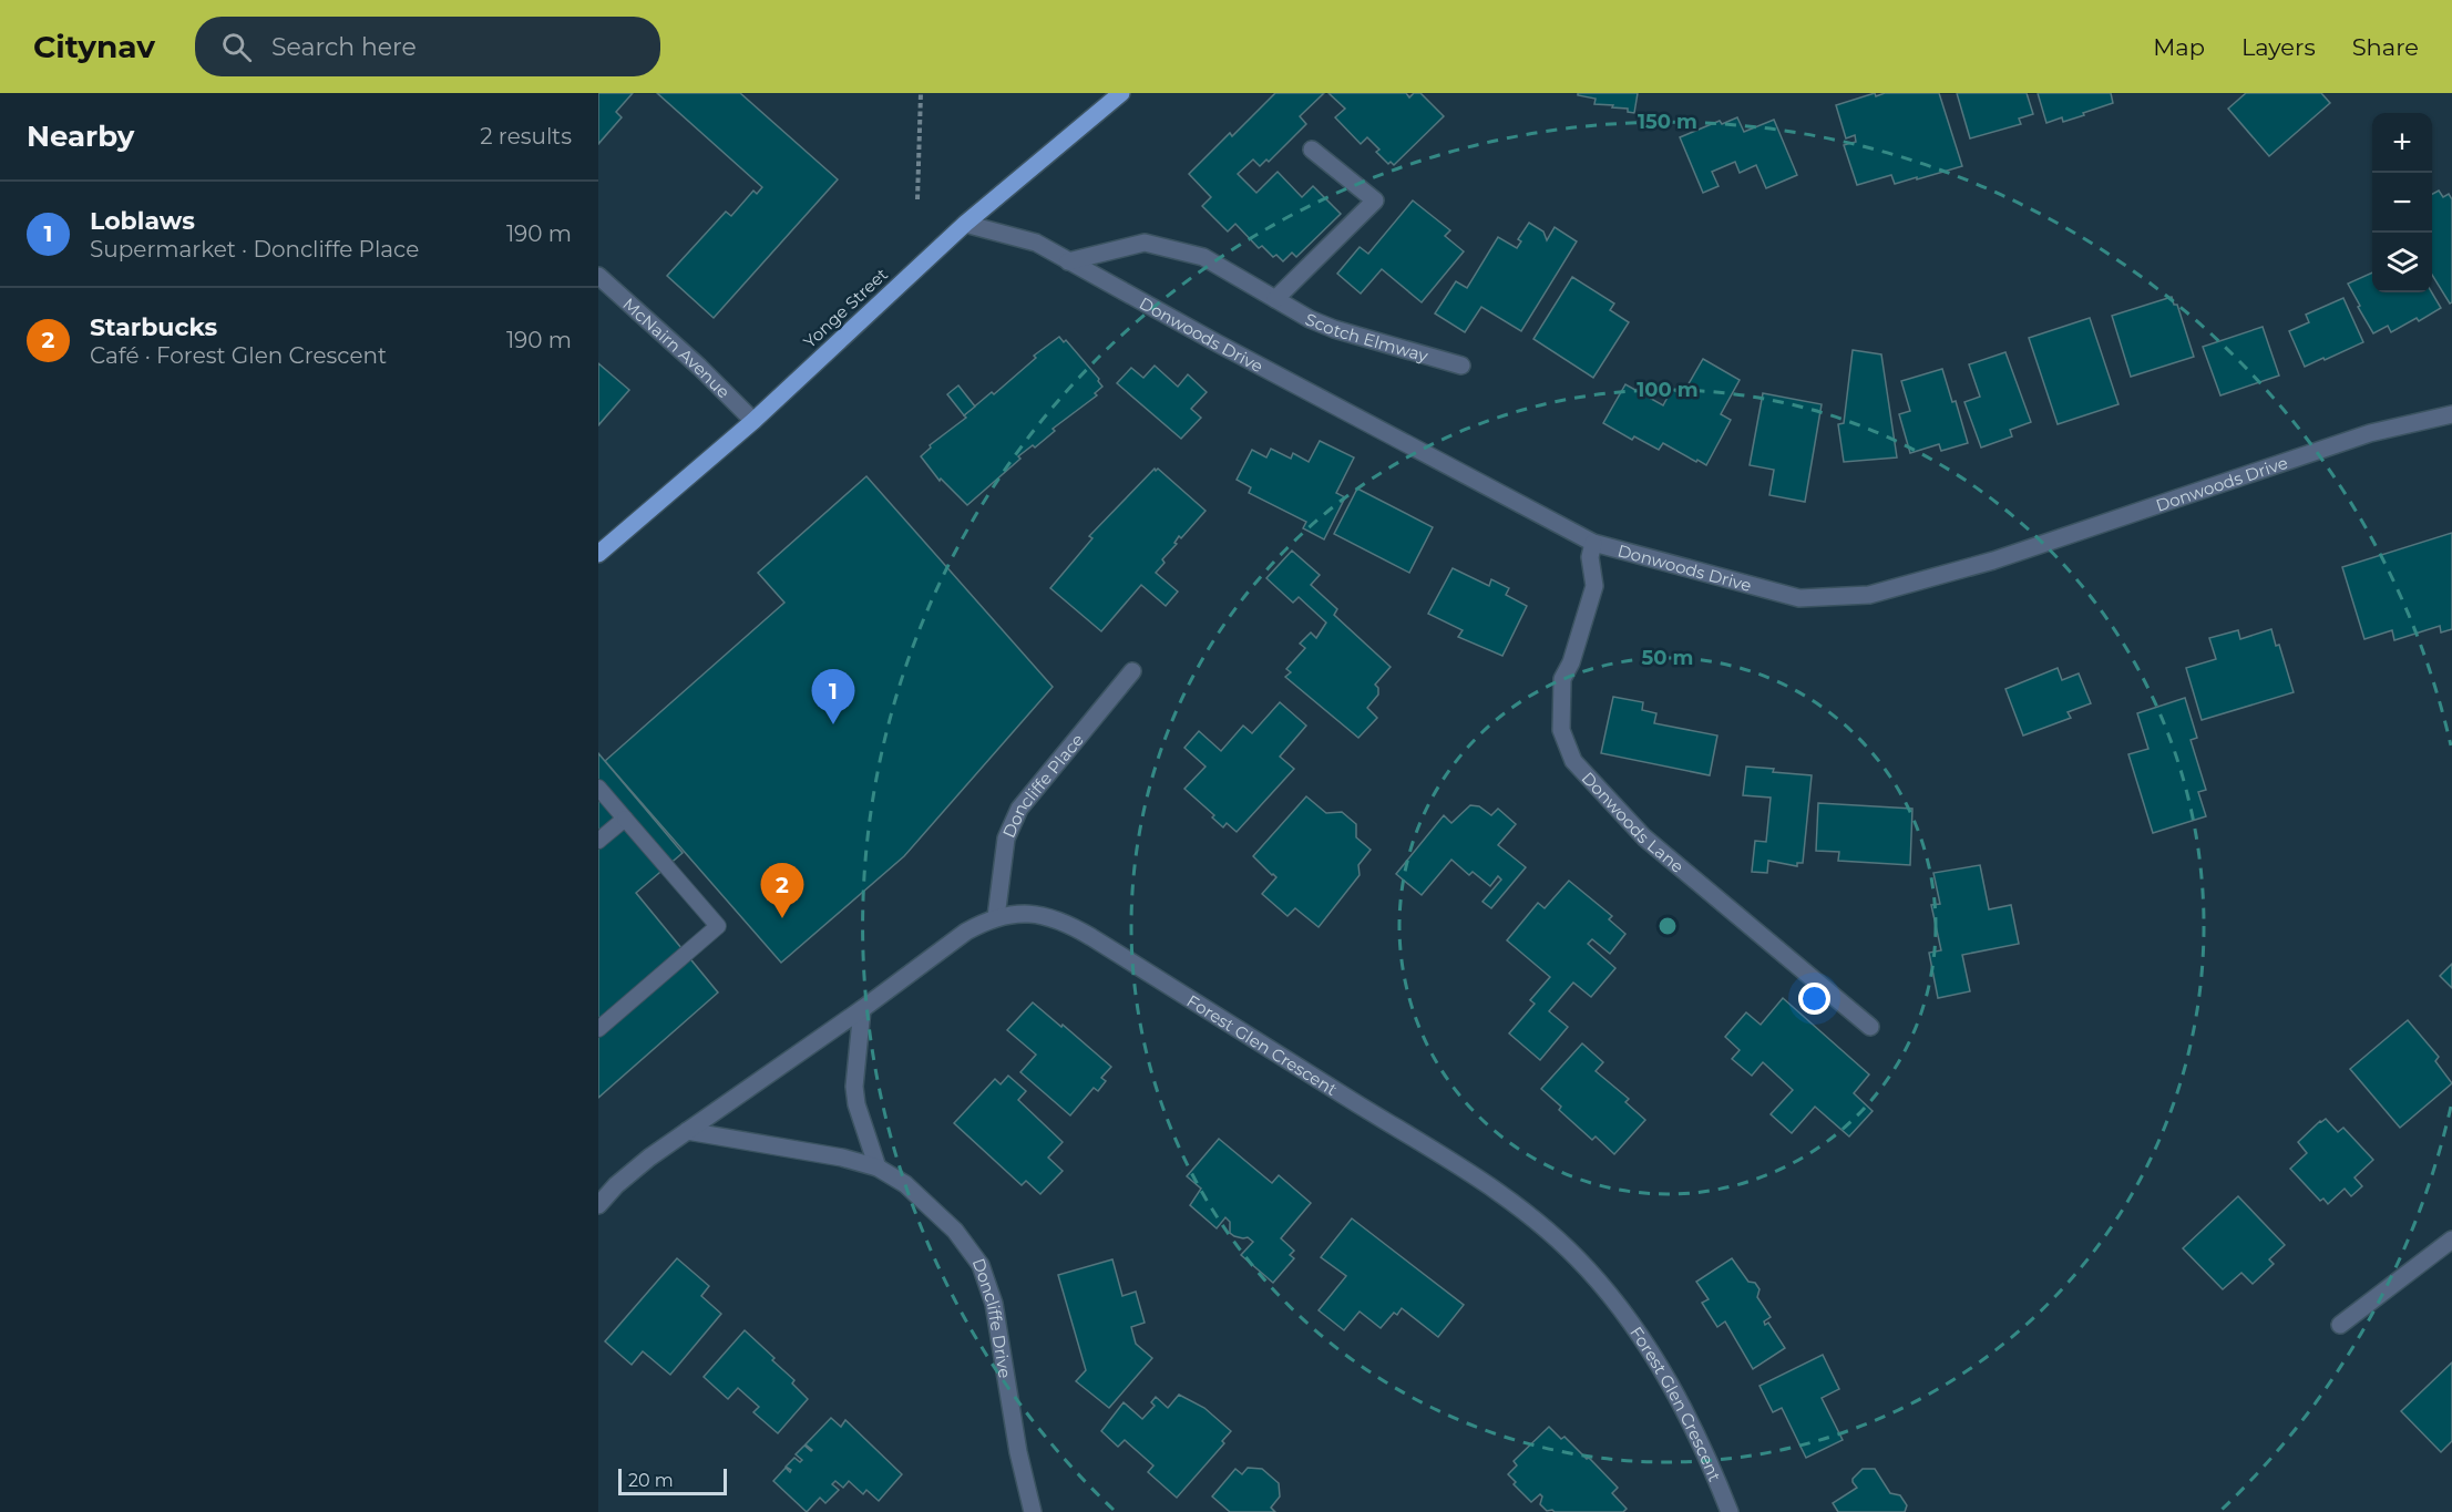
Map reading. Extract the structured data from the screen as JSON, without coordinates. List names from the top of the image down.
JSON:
{
  "streets": {
    "main road": ["Yonge Street"],
    "street": [
      "Donwoods Drive",
      "Scotch Elmway",
      "McNairn Avenue",
      "Doncliffe Place",
      "Donwoods Lane",
      "Forest Glen Crescent",
      "Doncliffe Drive"
    ]
  },
  "crossings": [
    ["Yonge Street", "Donwoods Drive"],
    ["Yonge Street", "McNairn Avenue"],
    ["Donwoods Drive", "Scotch Elmway"],
    ["Donwoods Drive", "Donwoods Lane"],
    ["Doncliffe Place", "Forest Glen Crescent"],
    ["Forest Glen Crescent", "Doncliffe Drive"]
  ],
  "scale_bar": "20 m",
  "page": {
    "header": "Citynav",
    "search": "Search here",
    "nav": ["Map", "Layers", "Share"],
    "heading": ["Nearby", "2 results"],
    "map_buttons": ["+", "−"],
    "list": [
      {
        "mark": "1",
        "name": "Loblaws",
        "note": "Supermarket · Doncliffe Place",
        "value": "190 m"
      },
      {
        "mark": "2",
        "name": "Starbucks",
        "note": "Café · Forest Glen Crescent",
        "value": "190 m"
      }
    ],
    "pins": ["1", "2"],
    "scale": "20 m"
  },
  "rings": ["150 m", "100 m", "50 m"]
}
